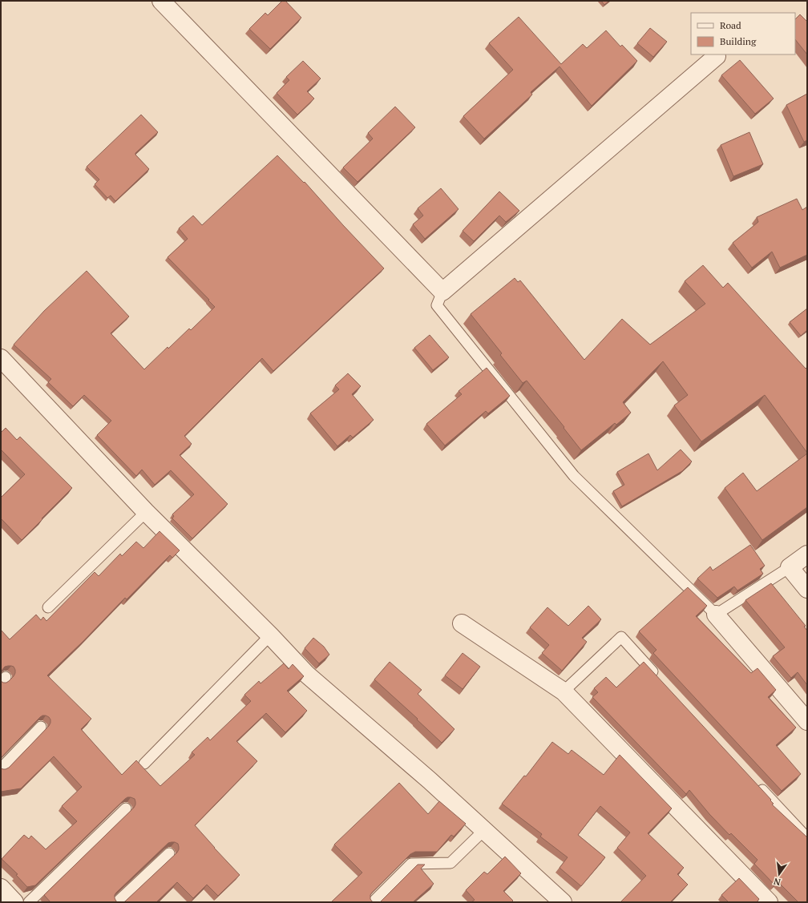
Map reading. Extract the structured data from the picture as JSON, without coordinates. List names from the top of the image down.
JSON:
{
  "legend": ["Road", "Building"],
  "north": "bottom"
}
